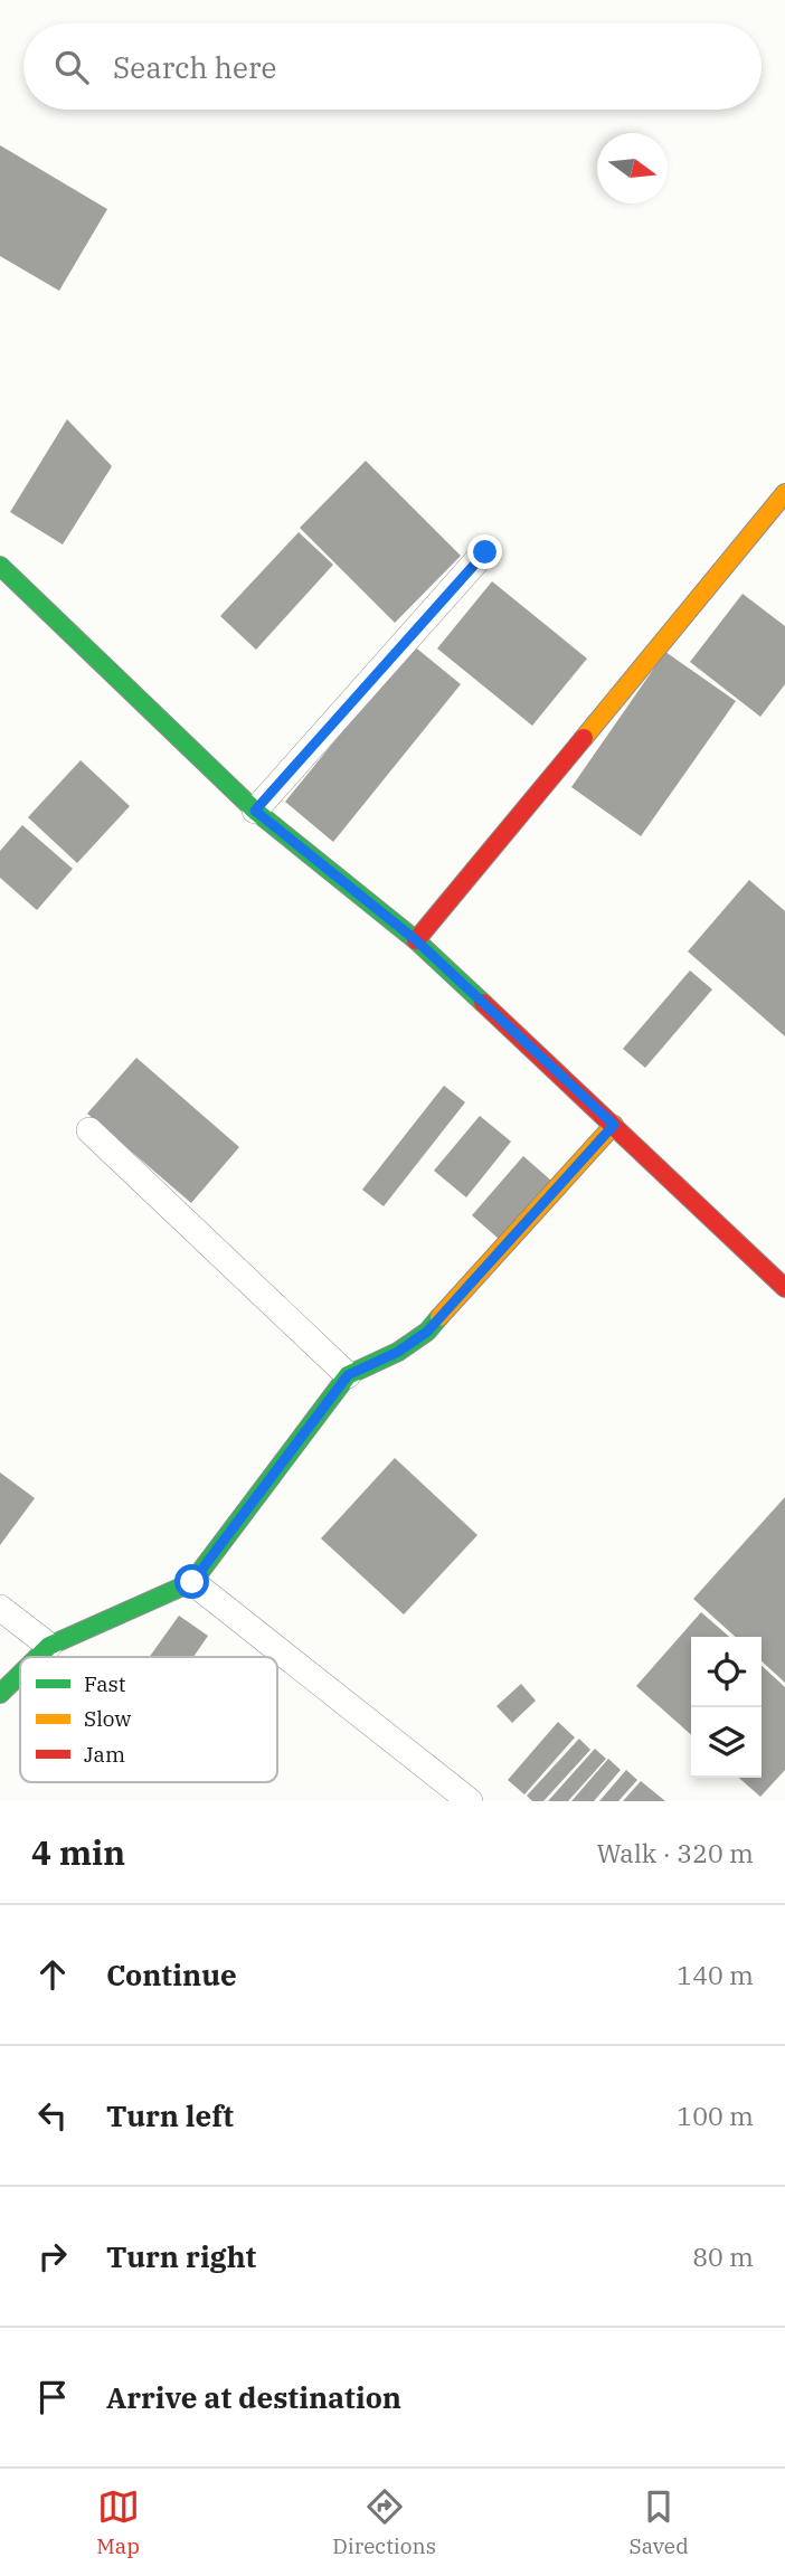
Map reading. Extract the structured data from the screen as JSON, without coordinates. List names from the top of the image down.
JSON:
{
  "legend": ["Fast", "Slow", "Jam"],
  "north": "right",
  "page": {
    "search": "Search here",
    "heading": ["4 min", "Walk · 320 m"],
    "list": [
      ["Continue", "140 m"],
      ["Turn left", "100 m"],
      ["Turn right", "80 m"],
      "Arrive at destination"
    ],
    "nav": ["Map", "Directions", "Saved"]
  }
}
